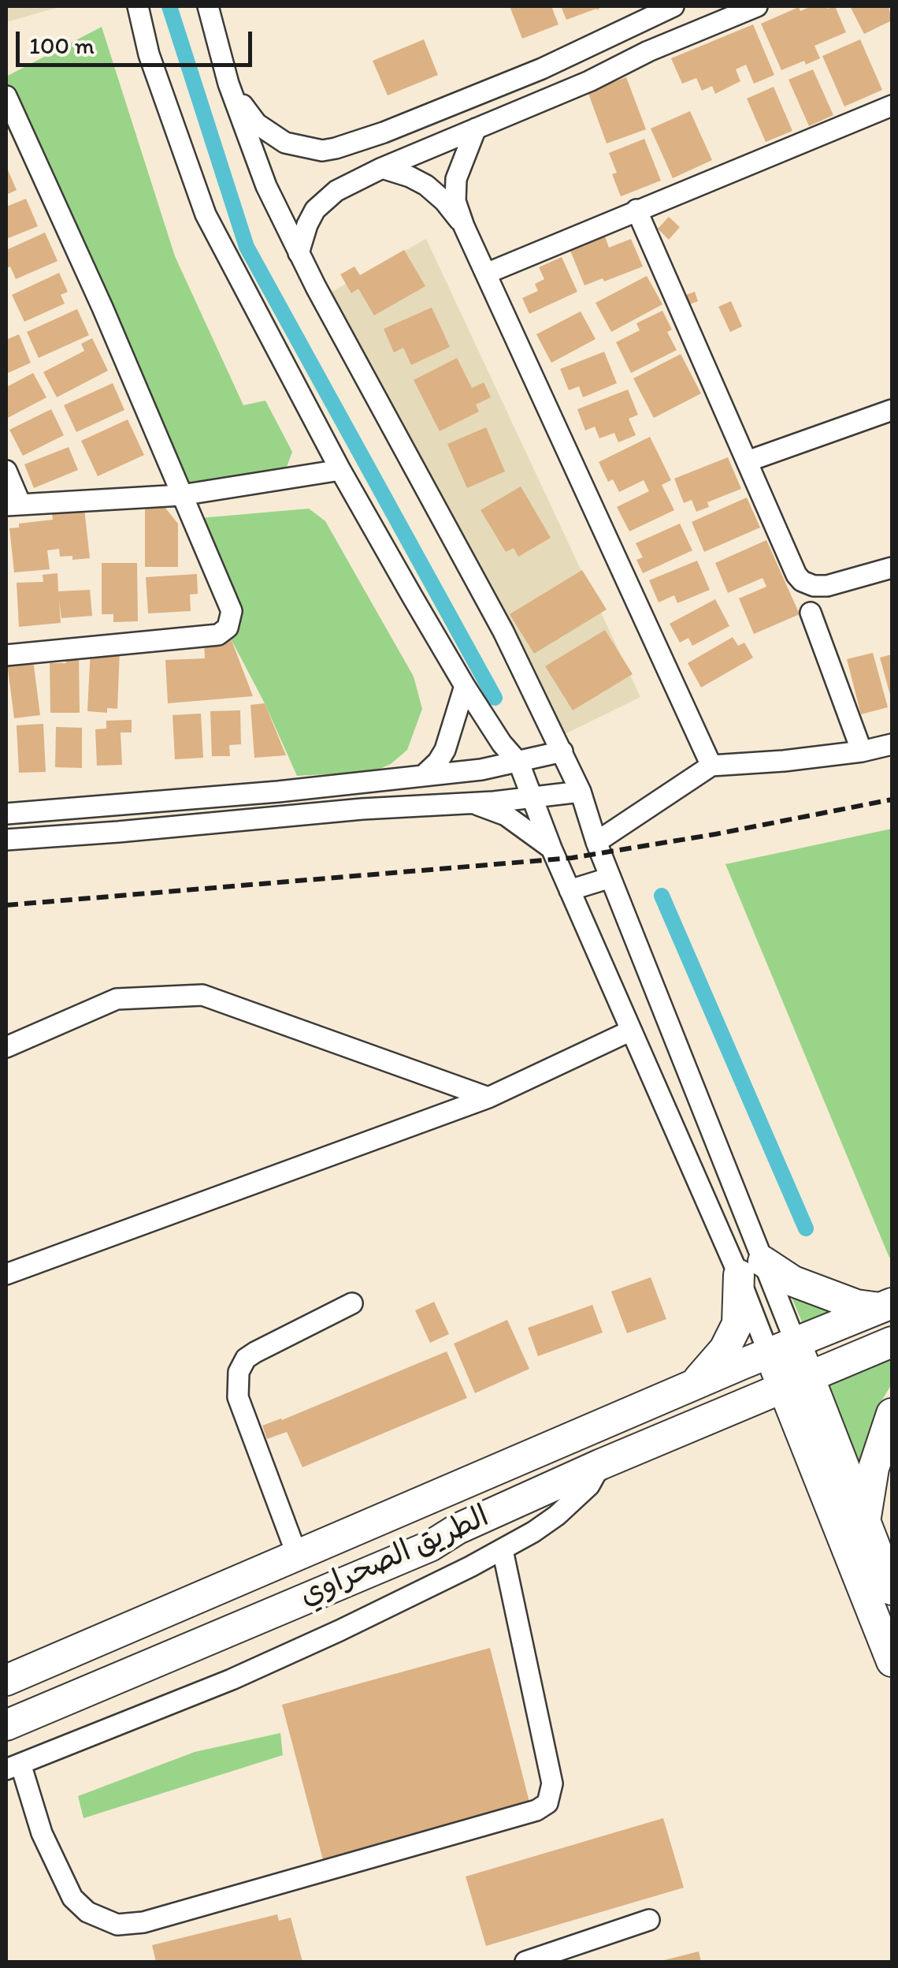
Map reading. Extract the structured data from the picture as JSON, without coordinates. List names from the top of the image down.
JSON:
{
  "streets": {
    "highway": ["الطريق الصحراوي"]
  },
  "scale_bar": "100 m"
}
